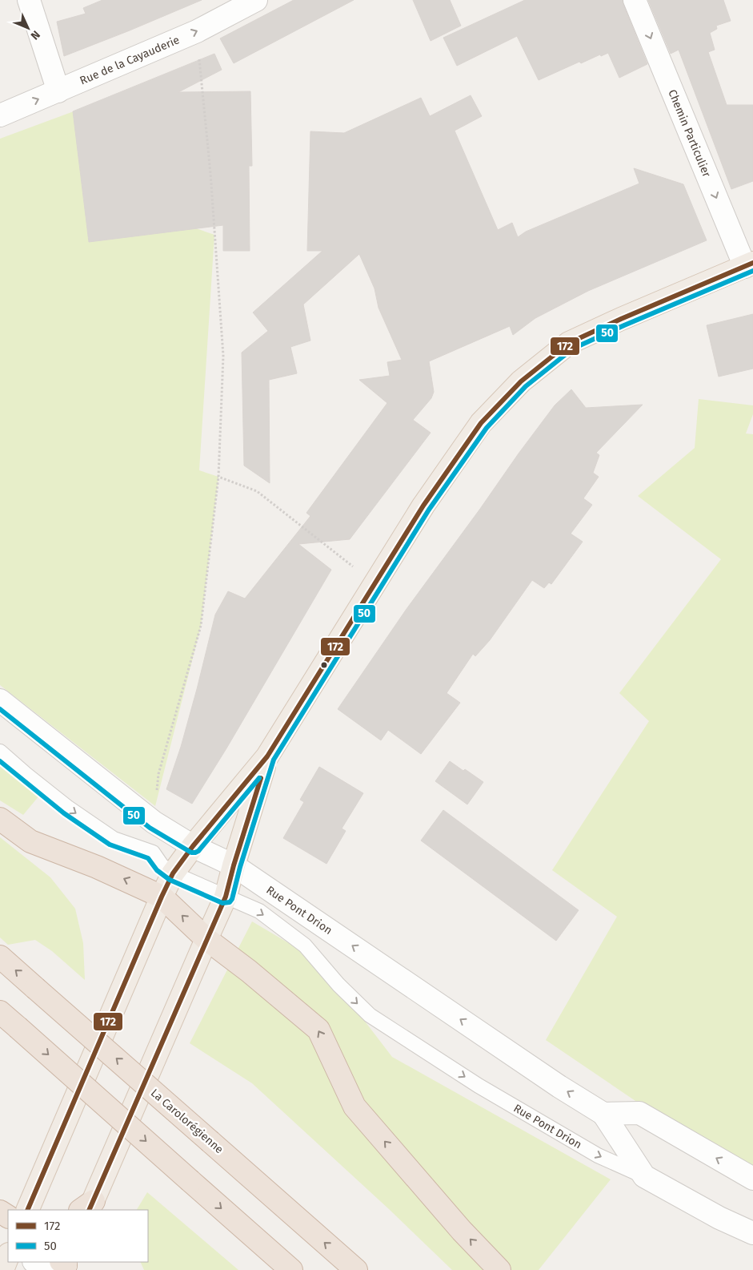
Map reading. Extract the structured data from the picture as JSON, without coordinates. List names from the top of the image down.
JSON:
{
  "streets": {
    "highway": ["La Carolorégienne"],
    "street": ["Rue de la Cayauderie", "Chemin Particulier", "Rue Pont Drion"]
  },
  "one_way": ["Rue de la Cayauderie", "Chemin Particulier"],
  "lines": ["transit line 172", "transit line 50"],
  "legend": ["172", "50"],
  "north": "bottom right"
}
